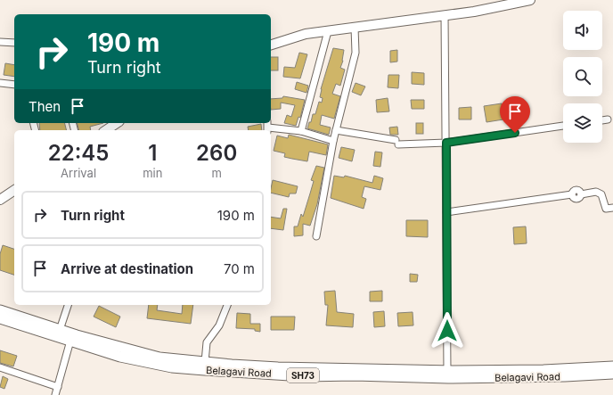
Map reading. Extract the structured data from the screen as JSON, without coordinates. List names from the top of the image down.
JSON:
{
  "streets": {
    "main road": ["Belagavi Road", "SH73"]
  },
  "page": {
    "turn": ["190 m", "Turn right"],
    "then": "Then",
    "eta": [
      "22:45",
      "Arrival",
      "1",
      "min",
      "260",
      "m"
    ],
    "list": [
      {
        "name": "Turn right",
        "value": "190 m"
      },
      {
        "name": "Arrive at destination",
        "value": "70 m"
      }
    ]
  }
}
